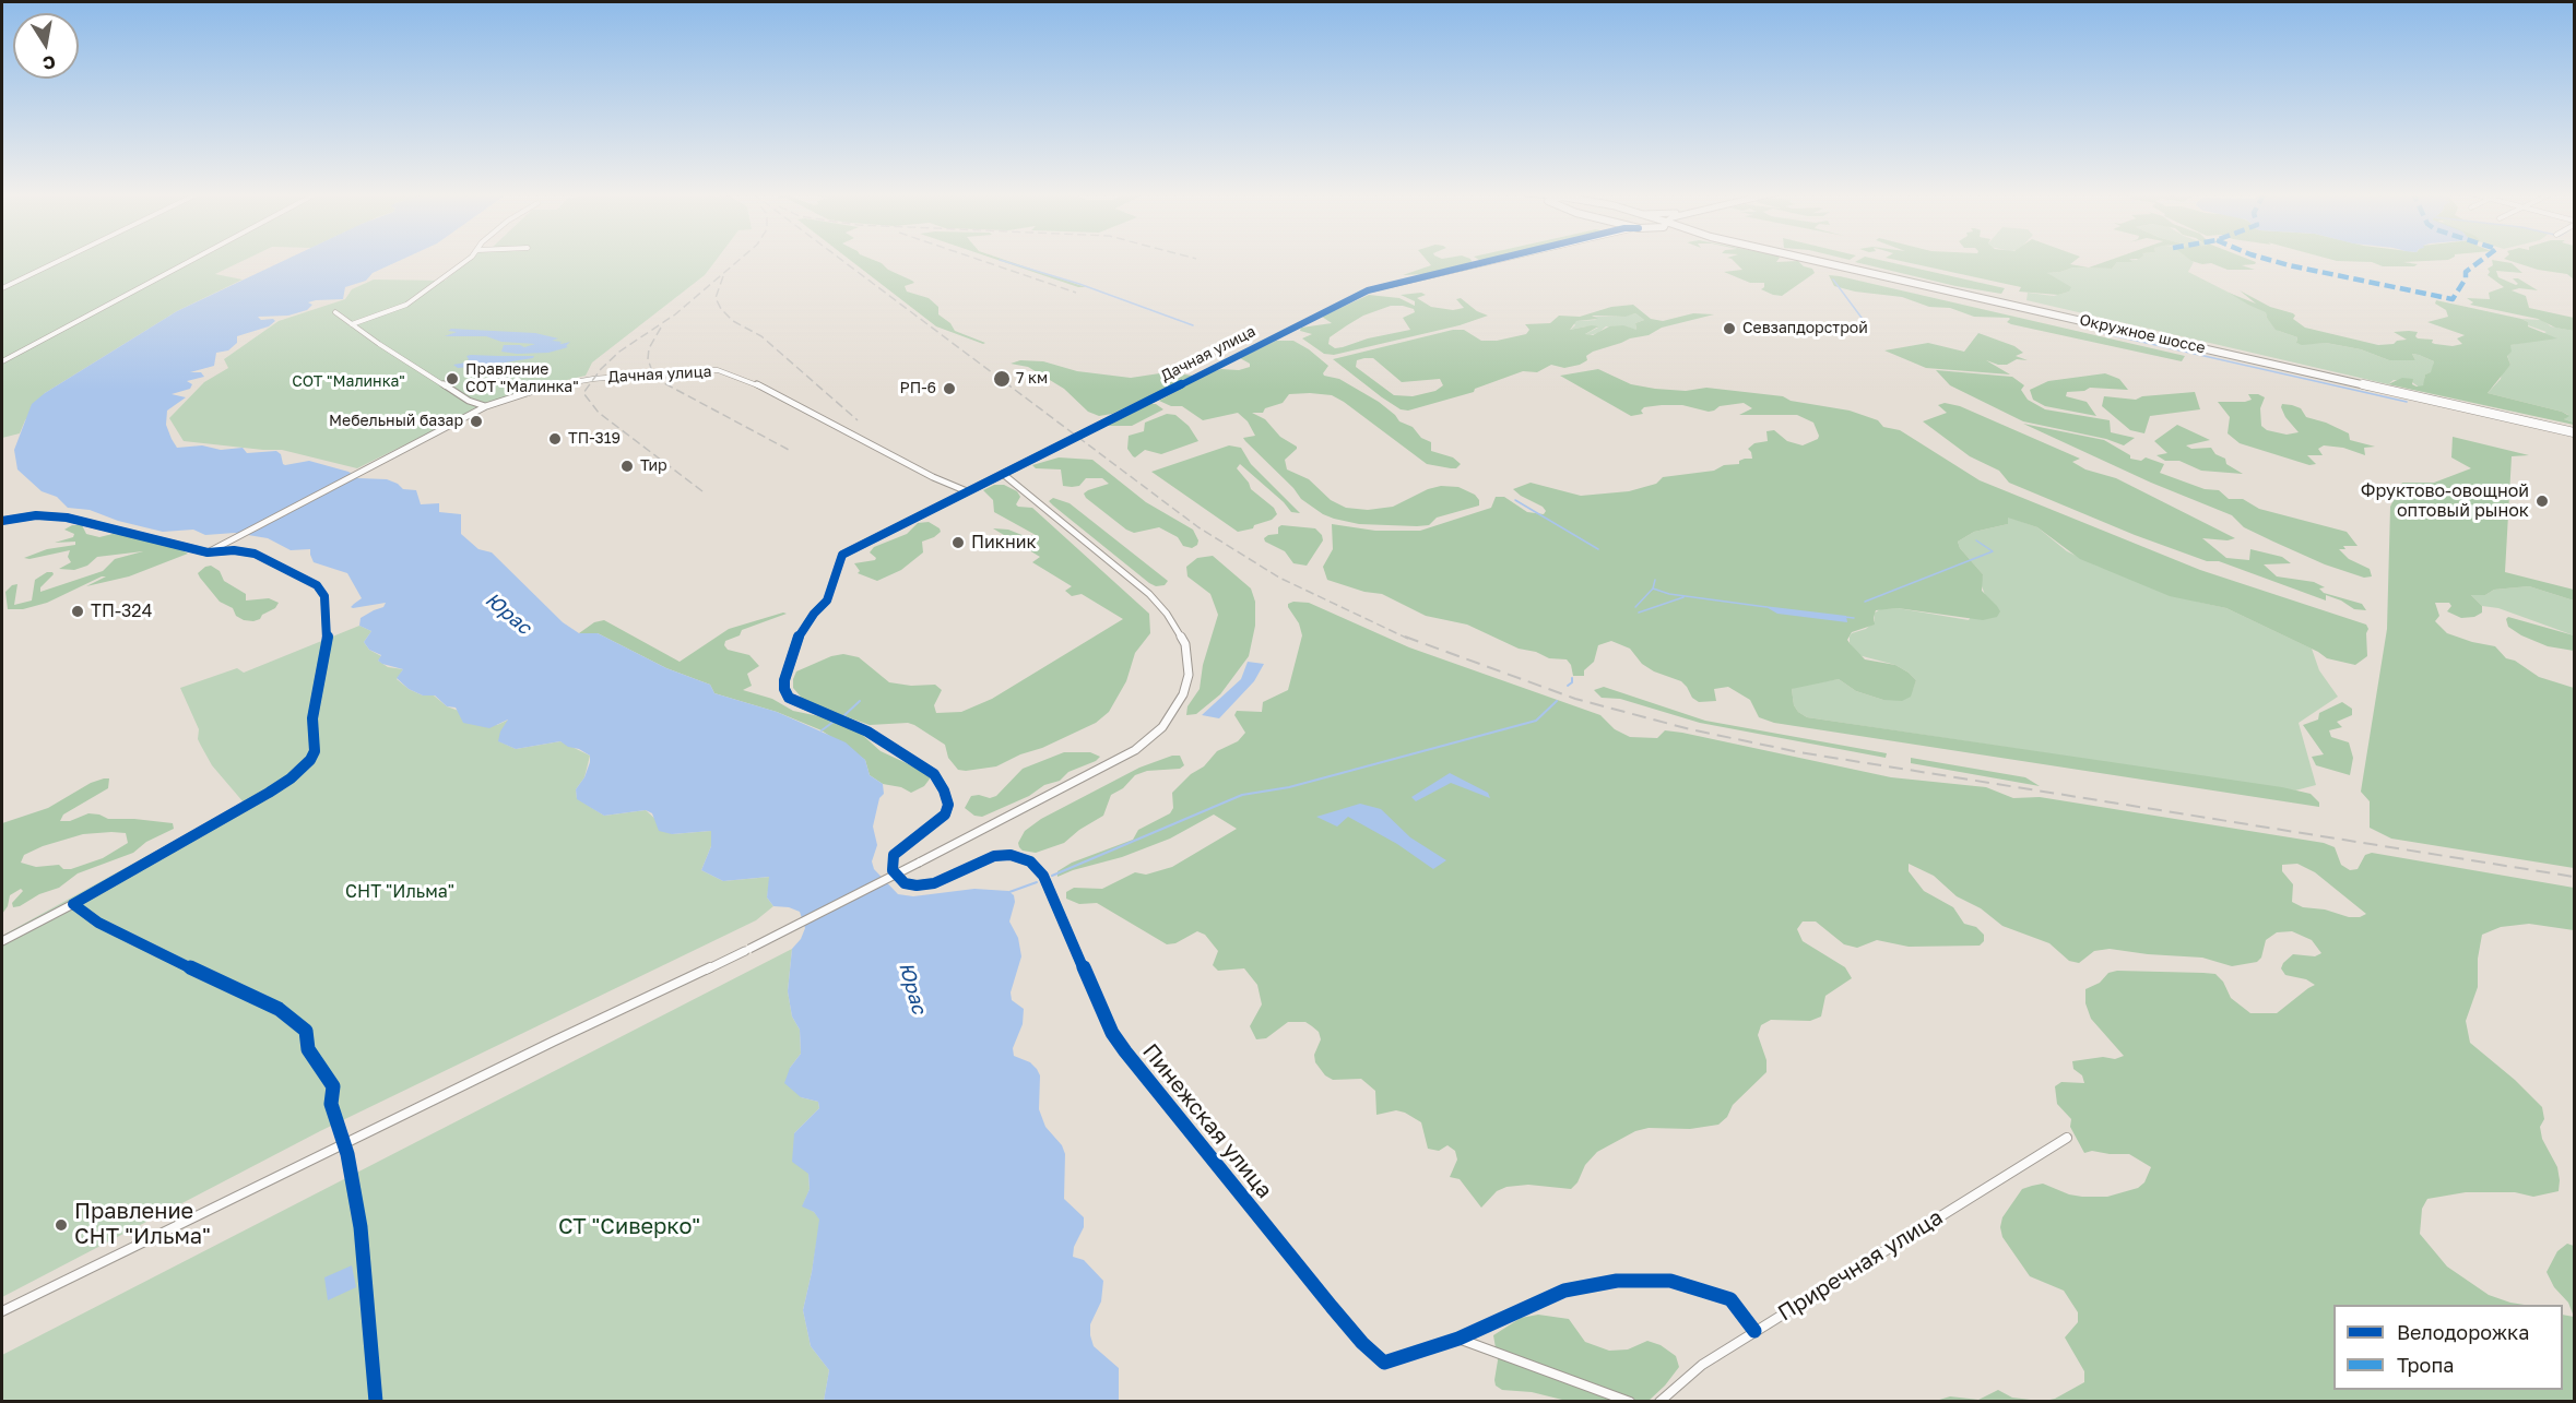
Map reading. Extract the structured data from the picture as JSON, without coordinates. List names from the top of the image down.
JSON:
{
  "streets": {
    "main road": ["Окружное шоссе"],
    "street": ["Дачная улица", "Пинежская улица", "Приречная улица"]
  },
  "crossings": [
    ["Дачная улица", "Пинежская улица"]
  ],
  "water": ["Юрас"],
  "parks": ["СОТ \"Малинка\"", "СНТ \"Ильма\"", "СТ \"Сиверко\""],
  "places": [
    "Севзапдорстрой",
    "Правление СОТ \"Малинка\"",
    "7 км",
    "РП-6",
    "Мебельный базар",
    "ТП-319",
    "Тир",
    "Фруктово-овощной оптовый рынок",
    "Пикник",
    "ТП-324",
    "Правление СНТ \"Ильма\""
  ],
  "legend": ["Велодорожка", "Тропа"],
  "north": "bottom"
}
